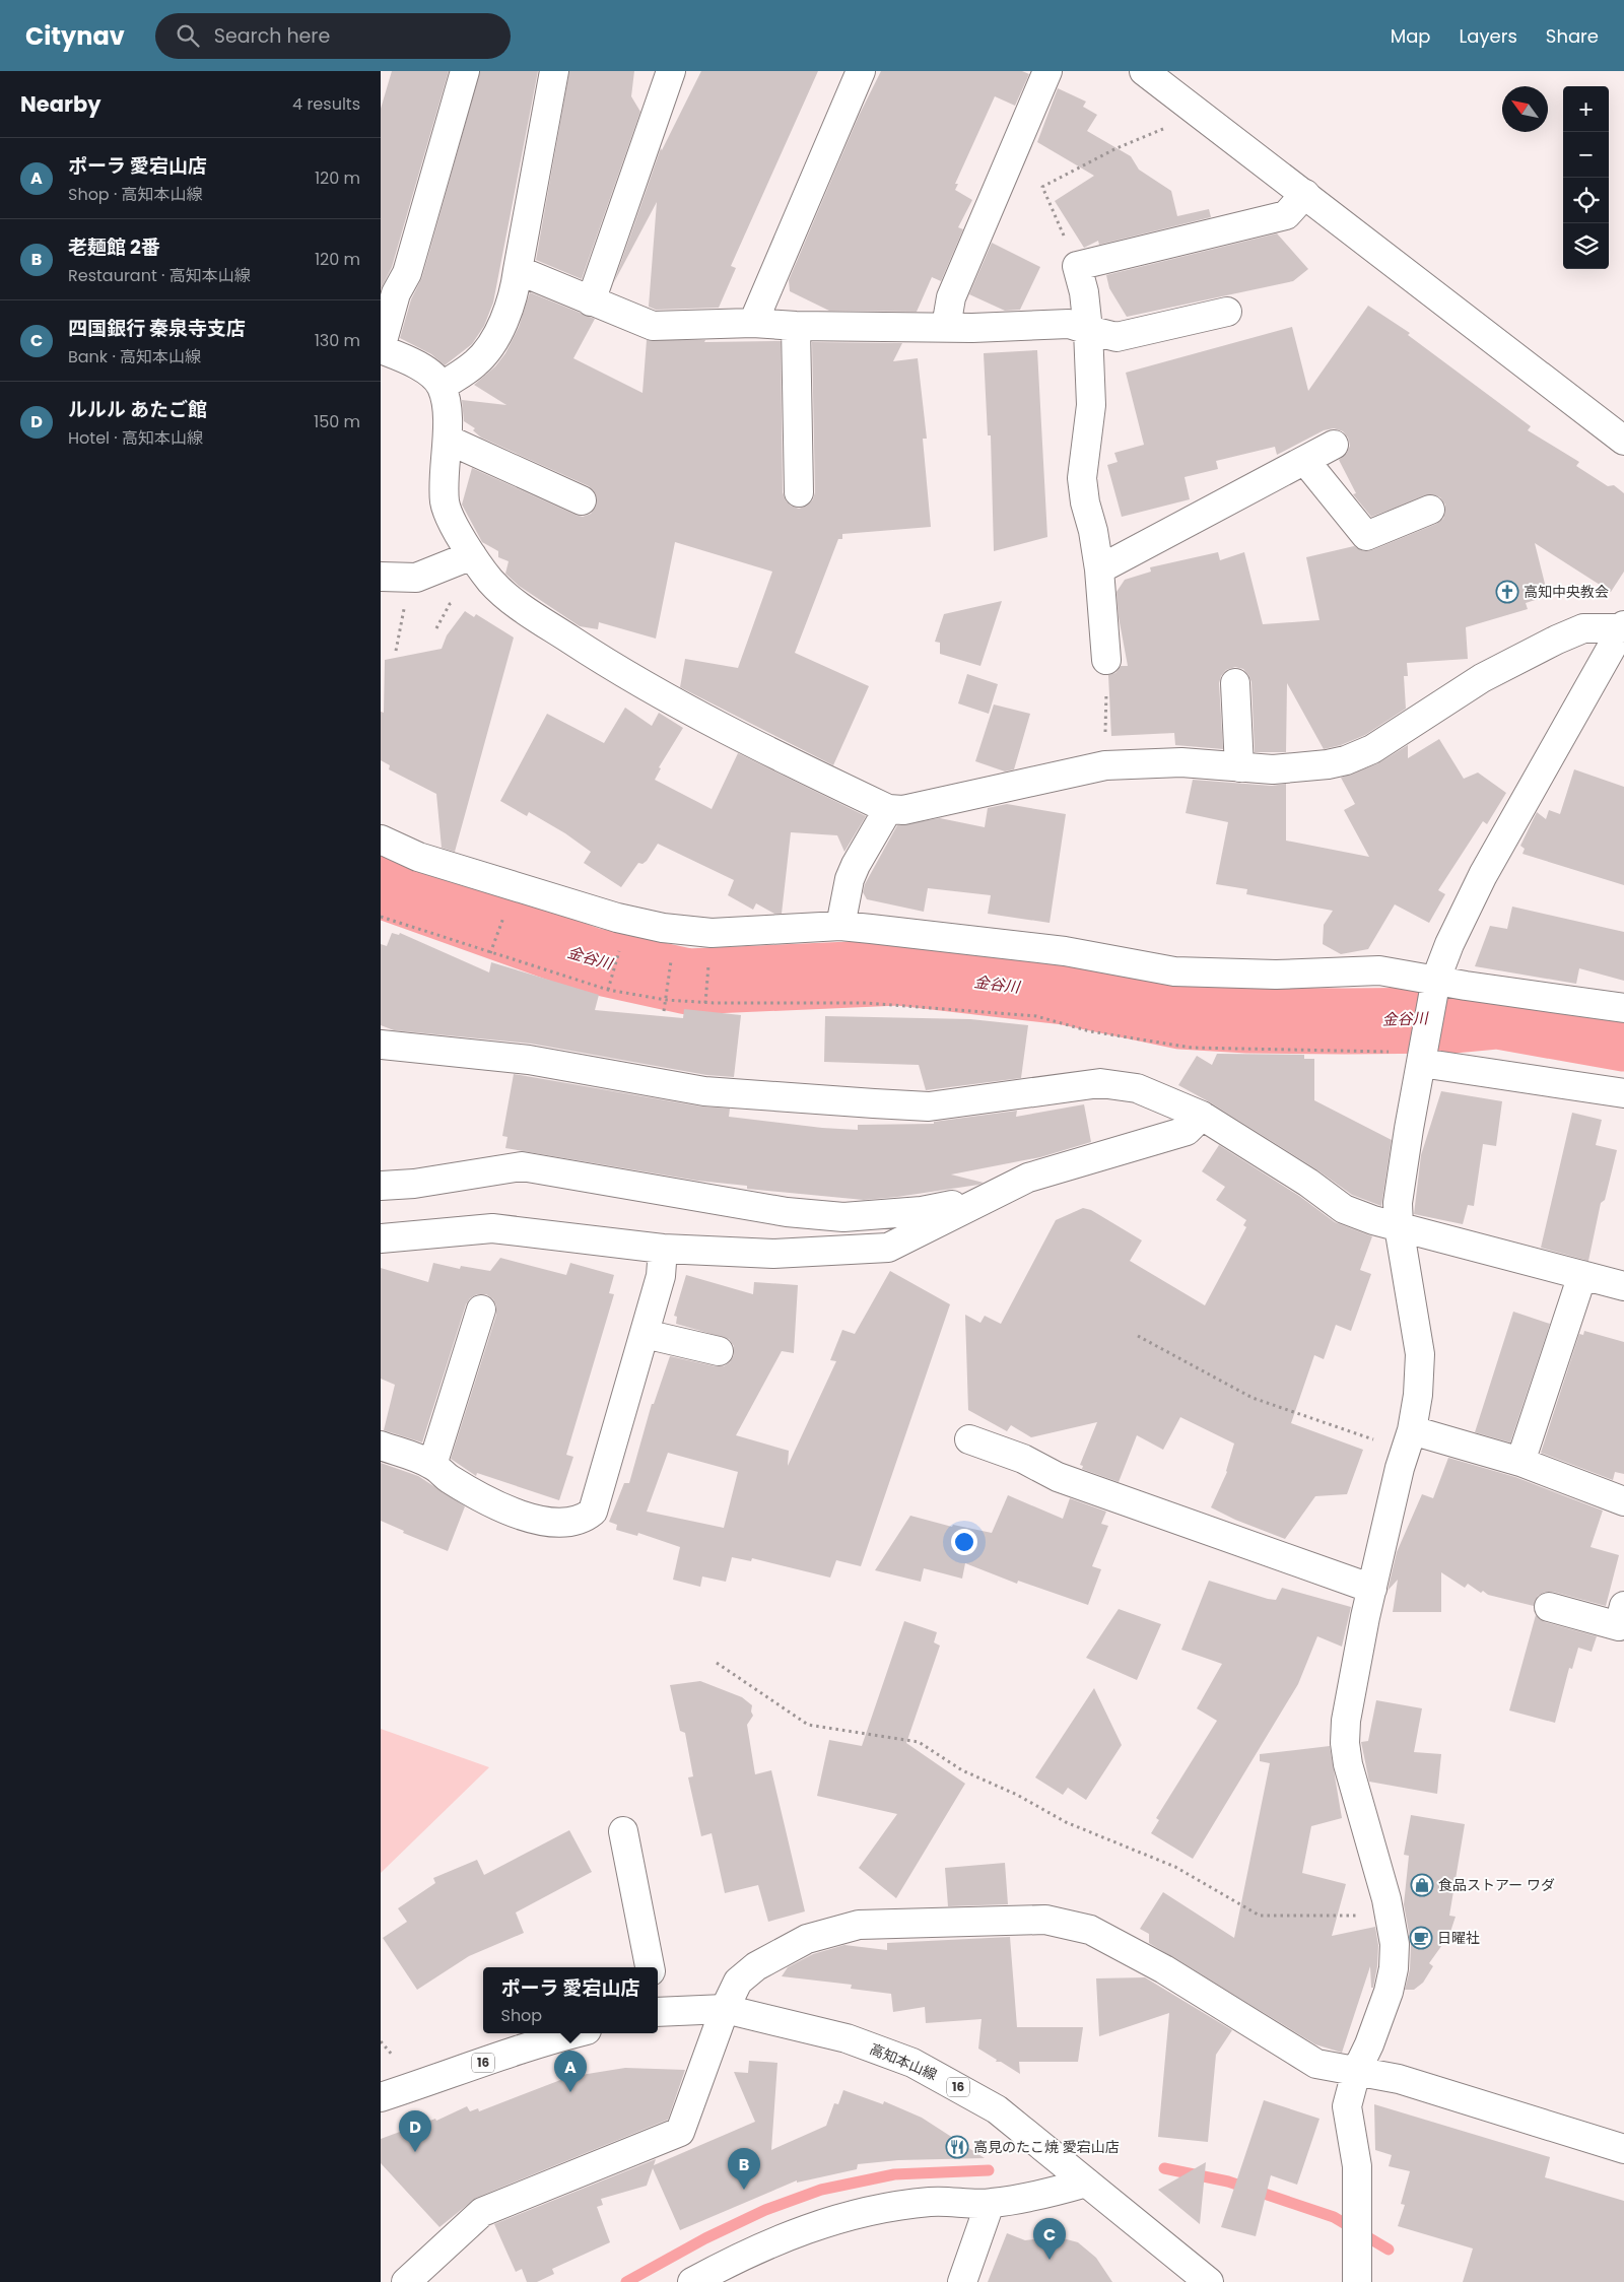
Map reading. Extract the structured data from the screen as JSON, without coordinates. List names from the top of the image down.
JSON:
{
  "streets": {
    "street": ["高知本山線", "16"]
  },
  "water": ["金谷川"],
  "places": {
    "church": ["高知中央教会"],
    "shop": ["食品ストアー ワダ"],
    "cafe": ["日曜社"],
    "restaurant": ["高見のたこ焼 愛宕山店"]
  },
  "north": "top left",
  "page": {
    "header": "Citynav",
    "search": "Search here",
    "nav": ["Map", "Layers", "Share"],
    "heading": ["Nearby", "4 results"],
    "map_buttons": ["+", "−"],
    "list": [
      {
        "mark": "A",
        "name": "ポーラ 愛宕山店",
        "note": "Shop · 高知本山線",
        "value": "120 m"
      },
      {
        "mark": "B",
        "name": "老麺館 2番",
        "note": "Restaurant · 高知本山線",
        "value": "120 m"
      },
      {
        "mark": "C",
        "name": "四国銀行 秦泉寺支店",
        "note": "Bank · 高知本山線",
        "value": "130 m"
      },
      {
        "mark": "D",
        "name": "ルルル あたご館",
        "note": "Hotel · 高知本山線",
        "value": "150 m"
      }
    ],
    "popup": ["ポーラ 愛宕山店", "Shop"],
    "pins": [
      "A",
      "D",
      "B",
      "C"
    ]
  }
}
